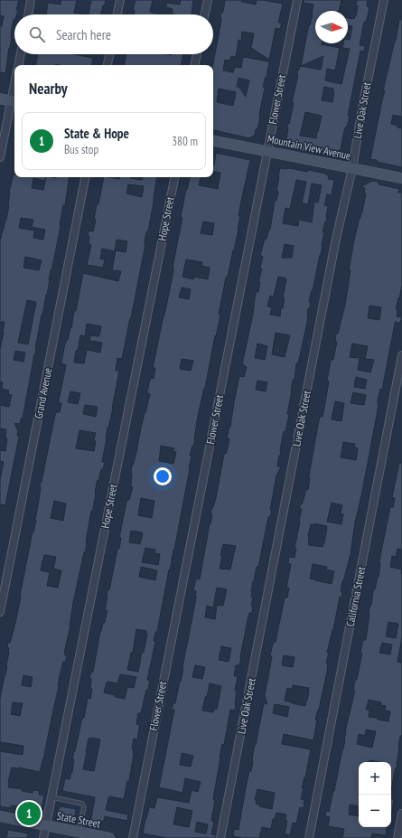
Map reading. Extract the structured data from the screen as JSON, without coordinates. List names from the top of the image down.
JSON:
{
  "streets": {
    "street": [
      "Flower Street",
      "Live Oak Street",
      "Mountain View Avenue",
      "Hope Street",
      "Grand Avenue",
      "California Street",
      "State Street"
    ]
  },
  "crossings": [
    ["Flower Street", "Mountain View Avenue"],
    ["Live Oak Street", "Mountain View Avenue"],
    ["Hope Street", "State Street"]
  ],
  "north": "right",
  "page": {
    "search": "Search here",
    "heading": "Nearby",
    "list": [
      {
        "mark": "1",
        "name": "State & Hope",
        "note": "Bus stop",
        "value": "380 m"
      }
    ],
    "map_buttons": ["+", "−"],
    "pins": "1"
  }
}
